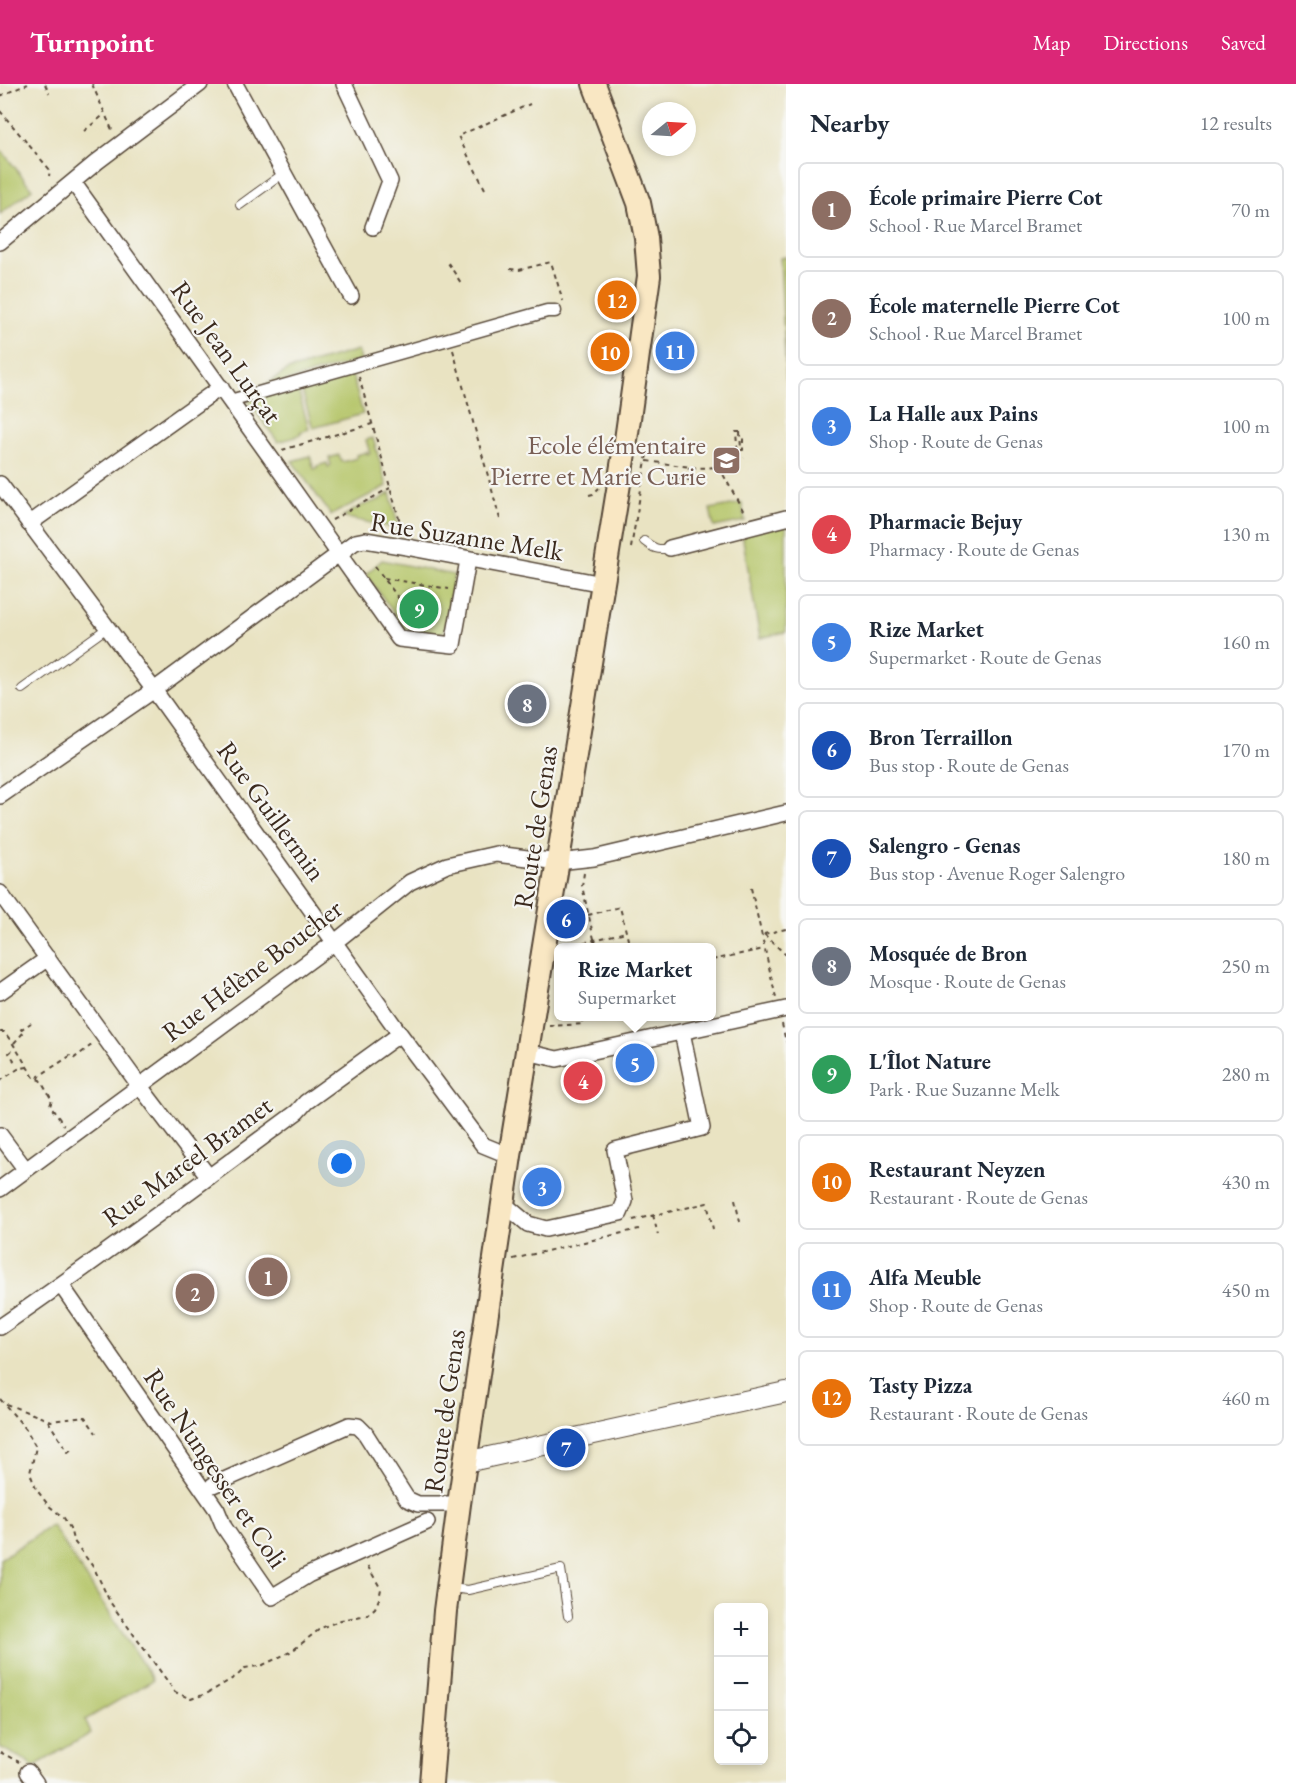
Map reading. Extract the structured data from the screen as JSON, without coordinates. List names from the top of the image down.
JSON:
{
  "streets": {
    "main road": ["Route de Genas"],
    "street": [
      "Rue Jean Lurçat",
      "Rue Suzanne Melk",
      "Rue Guillermin",
      "Rue Hélène Boucher",
      "Rue Marcel Bramet",
      "Rue Nungesser et Coli"
    ]
  },
  "crossings": [
    ["Rue Jean Lurçat", "Rue Suzanne Melk"],
    ["Rue Suzanne Melk", "Rue Guillermin"],
    ["Rue Suzanne Melk", "Route de Genas"],
    ["Rue Guillermin", "Route de Genas"],
    ["Rue Guillermin", "Rue Hélène Boucher"],
    ["Rue Guillermin", "Rue Marcel Bramet"],
    ["Route de Genas", "Rue Hélène Boucher"],
    ["Route de Genas", "Rue Nungesser et Coli"],
    ["Rue Marcel Bramet", "Rue Nungesser et Coli"]
  ],
  "places": {
    "school or university": ["Ecole élémentaire Pierre et Marie Curie"]
  },
  "north": "right",
  "page": {
    "header": "Turnpoint",
    "nav": ["Map", "Directions", "Saved"],
    "heading": ["Nearby", "12 results"],
    "list": [
      {
        "mark": "1",
        "name": "École primaire Pierre Cot",
        "note": "School · Rue Marcel Bramet",
        "value": "70 m"
      },
      {
        "mark": "2",
        "name": "École maternelle Pierre Cot",
        "note": "School · Rue Marcel Bramet",
        "value": "100 m"
      },
      {
        "mark": "3",
        "name": "La Halle aux Pains",
        "note": "Shop · Route de Genas",
        "value": "100 m"
      },
      {
        "mark": "4",
        "name": "Pharmacie Bejuy",
        "note": "Pharmacy · Route de Genas",
        "value": "130 m"
      },
      {
        "mark": "5",
        "name": "Rize Market",
        "note": "Supermarket · Route de Genas",
        "value": "160 m"
      },
      {
        "mark": "6",
        "name": "Bron Terraillon",
        "note": "Bus stop · Route de Genas",
        "value": "170 m"
      },
      {
        "mark": "7",
        "name": "Salengro - Genas",
        "note": "Bus stop · Avenue Roger Salengro",
        "value": "180 m"
      },
      {
        "mark": "8",
        "name": "Mosquée de Bron",
        "note": "Mosque · Route de Genas",
        "value": "250 m"
      },
      {
        "mark": "9",
        "name": "L'Îlot Nature",
        "note": "Park · Rue Suzanne Melk",
        "value": "280 m"
      },
      {
        "mark": "10",
        "name": "Restaurant Neyzen",
        "note": "Restaurant · Route de Genas",
        "value": "430 m"
      },
      {
        "mark": "11",
        "name": "Alfa Meuble",
        "note": "Shop · Route de Genas",
        "value": "450 m"
      },
      {
        "mark": "12",
        "name": "Tasty Pizza",
        "note": "Restaurant · Route de Genas",
        "value": "460 m"
      }
    ],
    "pins": [
      "12",
      "11",
      "10",
      "9",
      "8",
      "6",
      "5",
      "4",
      "3",
      "1",
      "2",
      "7"
    ],
    "popup": ["Rize Market", "Supermarket"],
    "map_buttons": ["+", "−"]
  }
}
